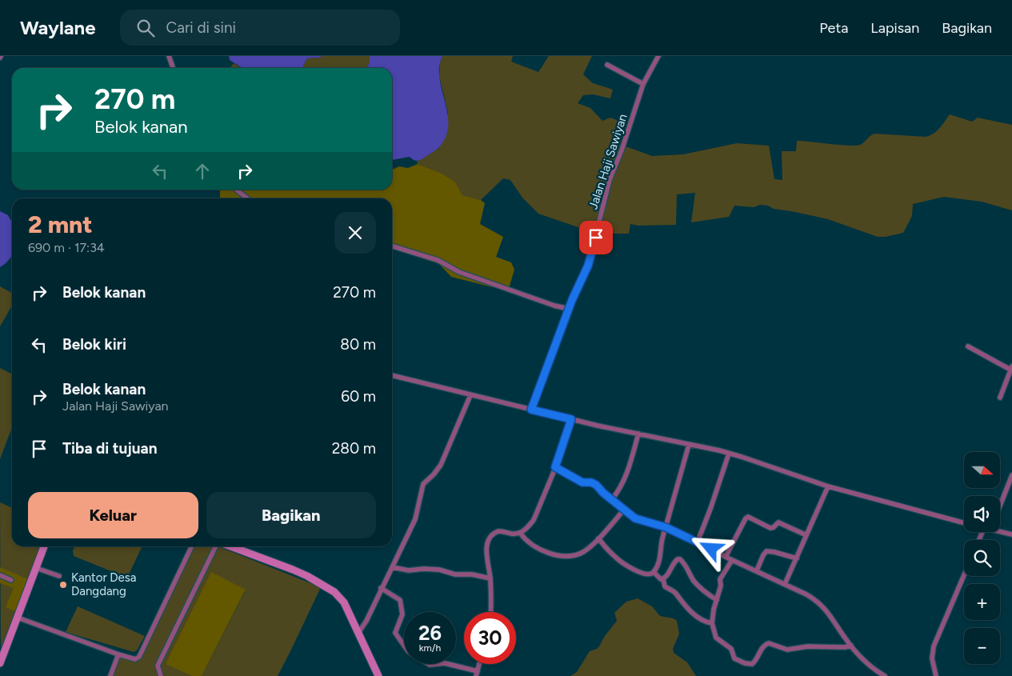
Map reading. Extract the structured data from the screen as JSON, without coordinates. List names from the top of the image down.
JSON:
{
  "streets": {
    "street": ["Jalan Haji Sawiyan"]
  },
  "places": ["Kantor Desa Dangdang"],
  "north": "right",
  "page": {
    "header": "Waylane",
    "search": "Cari di sini",
    "nav": ["Peta", "Lapisan", "Bagikan"],
    "turn": ["270 m", "Belok kanan"],
    "heading": ["2 mnt", "690 m · 17:34"],
    "list": [
      {
        "name": "Belok kanan",
        "value": "270 m"
      },
      {
        "name": "Belok kiri",
        "value": "80 m"
      },
      {
        "name": "Belok kanan",
        "note": "Jalan Haji Sawiyan",
        "value": "60 m"
      },
      {
        "name": "Tiba di tujuan",
        "value": "280 m"
      }
    ],
    "map_buttons": ["+", "−"],
    "buttons": ["Keluar", "Bagikan"],
    "speed": "26 km/h",
    "limit": "30"
  }
}
